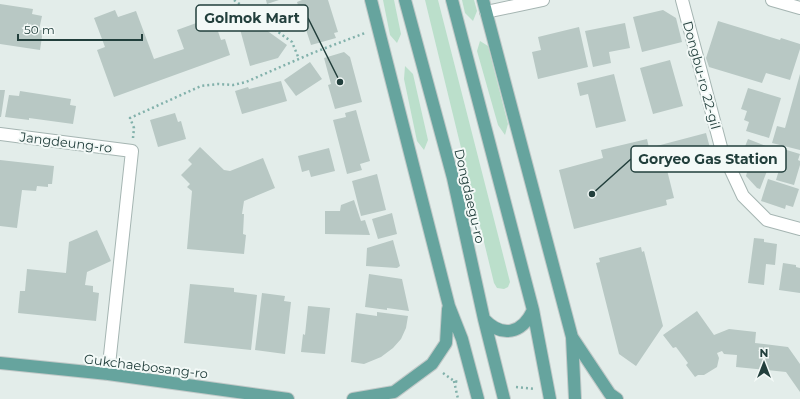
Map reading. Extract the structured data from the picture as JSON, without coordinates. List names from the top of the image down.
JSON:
{
  "streets": {
    "main road": ["Dongdaegu-ro", "Gukchaebosang-ro"],
    "street": ["Dongbu-ro 22-gil", "Jangdeung-ro"]
  },
  "places": ["Golmok Mart", "Goryeo Gas Station"],
  "scale_bar": "50 m",
  "north": "top"
}
